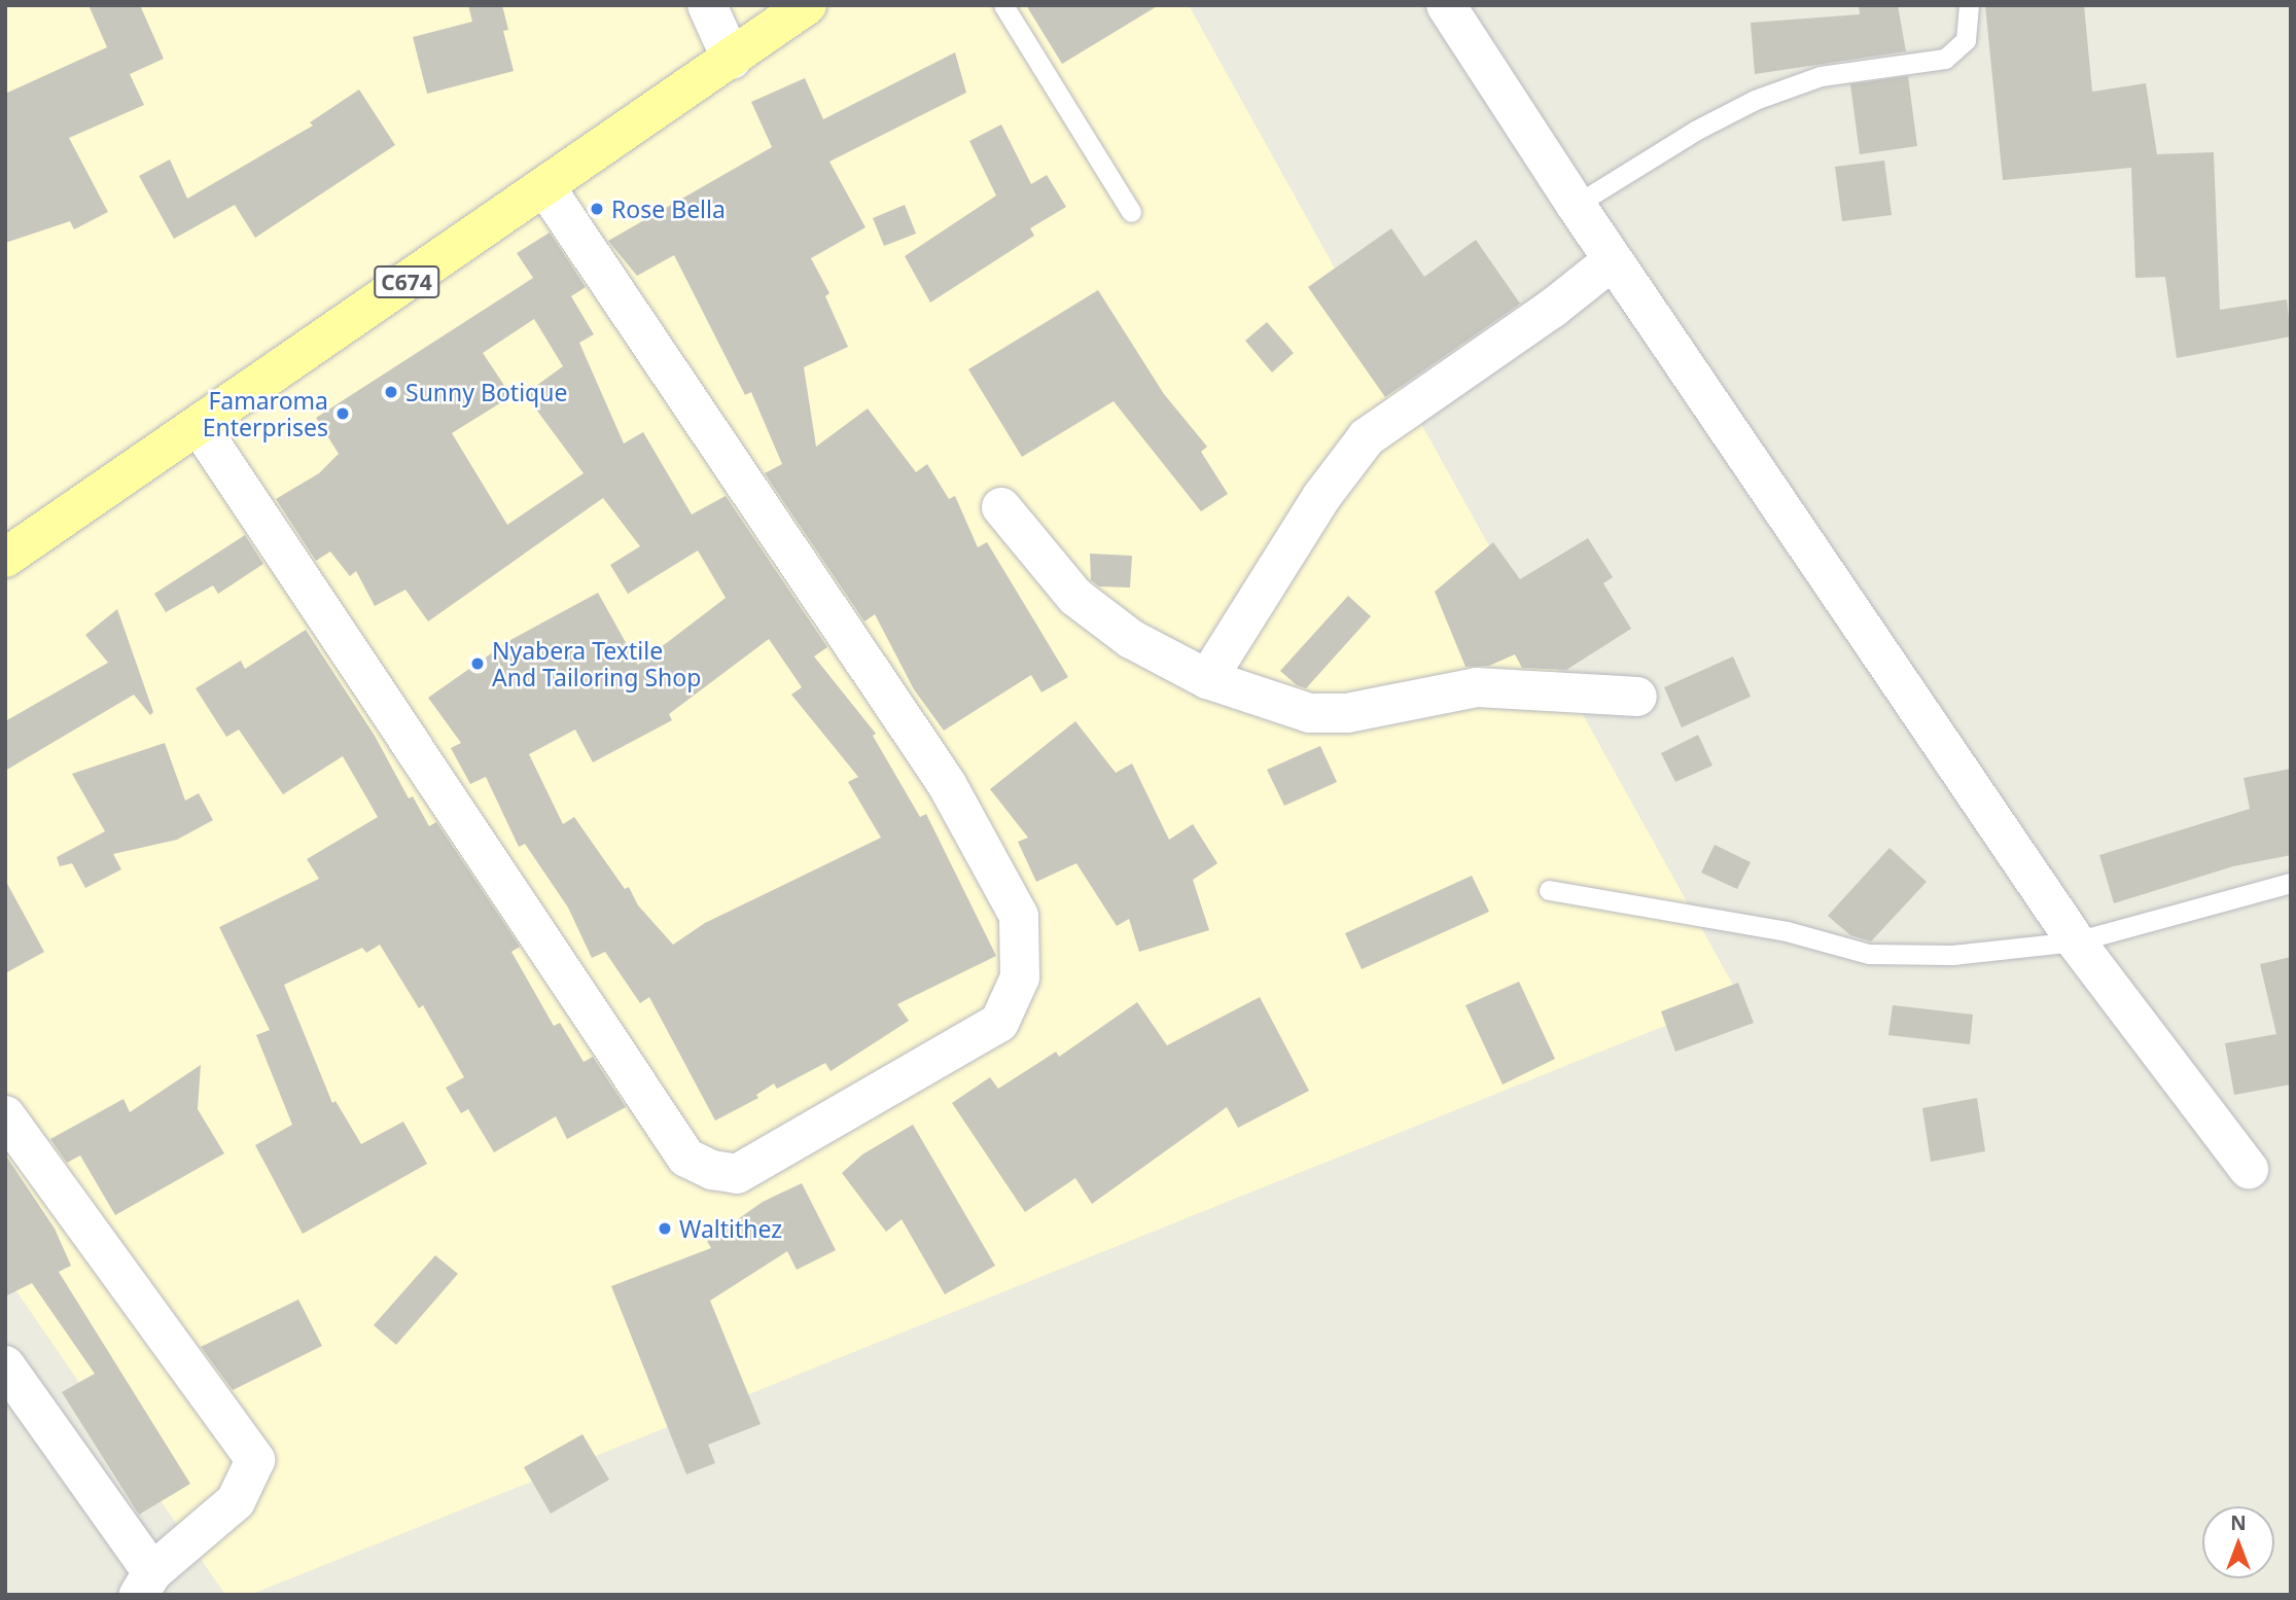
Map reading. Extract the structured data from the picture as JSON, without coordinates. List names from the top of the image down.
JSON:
{
  "streets": {
    "main road": ["C674"]
  },
  "places": [
    "Rose Bella",
    "Sunny Botique",
    "Famaroma Enterprises",
    "Nyabera Textile And Tailoring Shop",
    "Waltithez"
  ],
  "north": "top"
}
